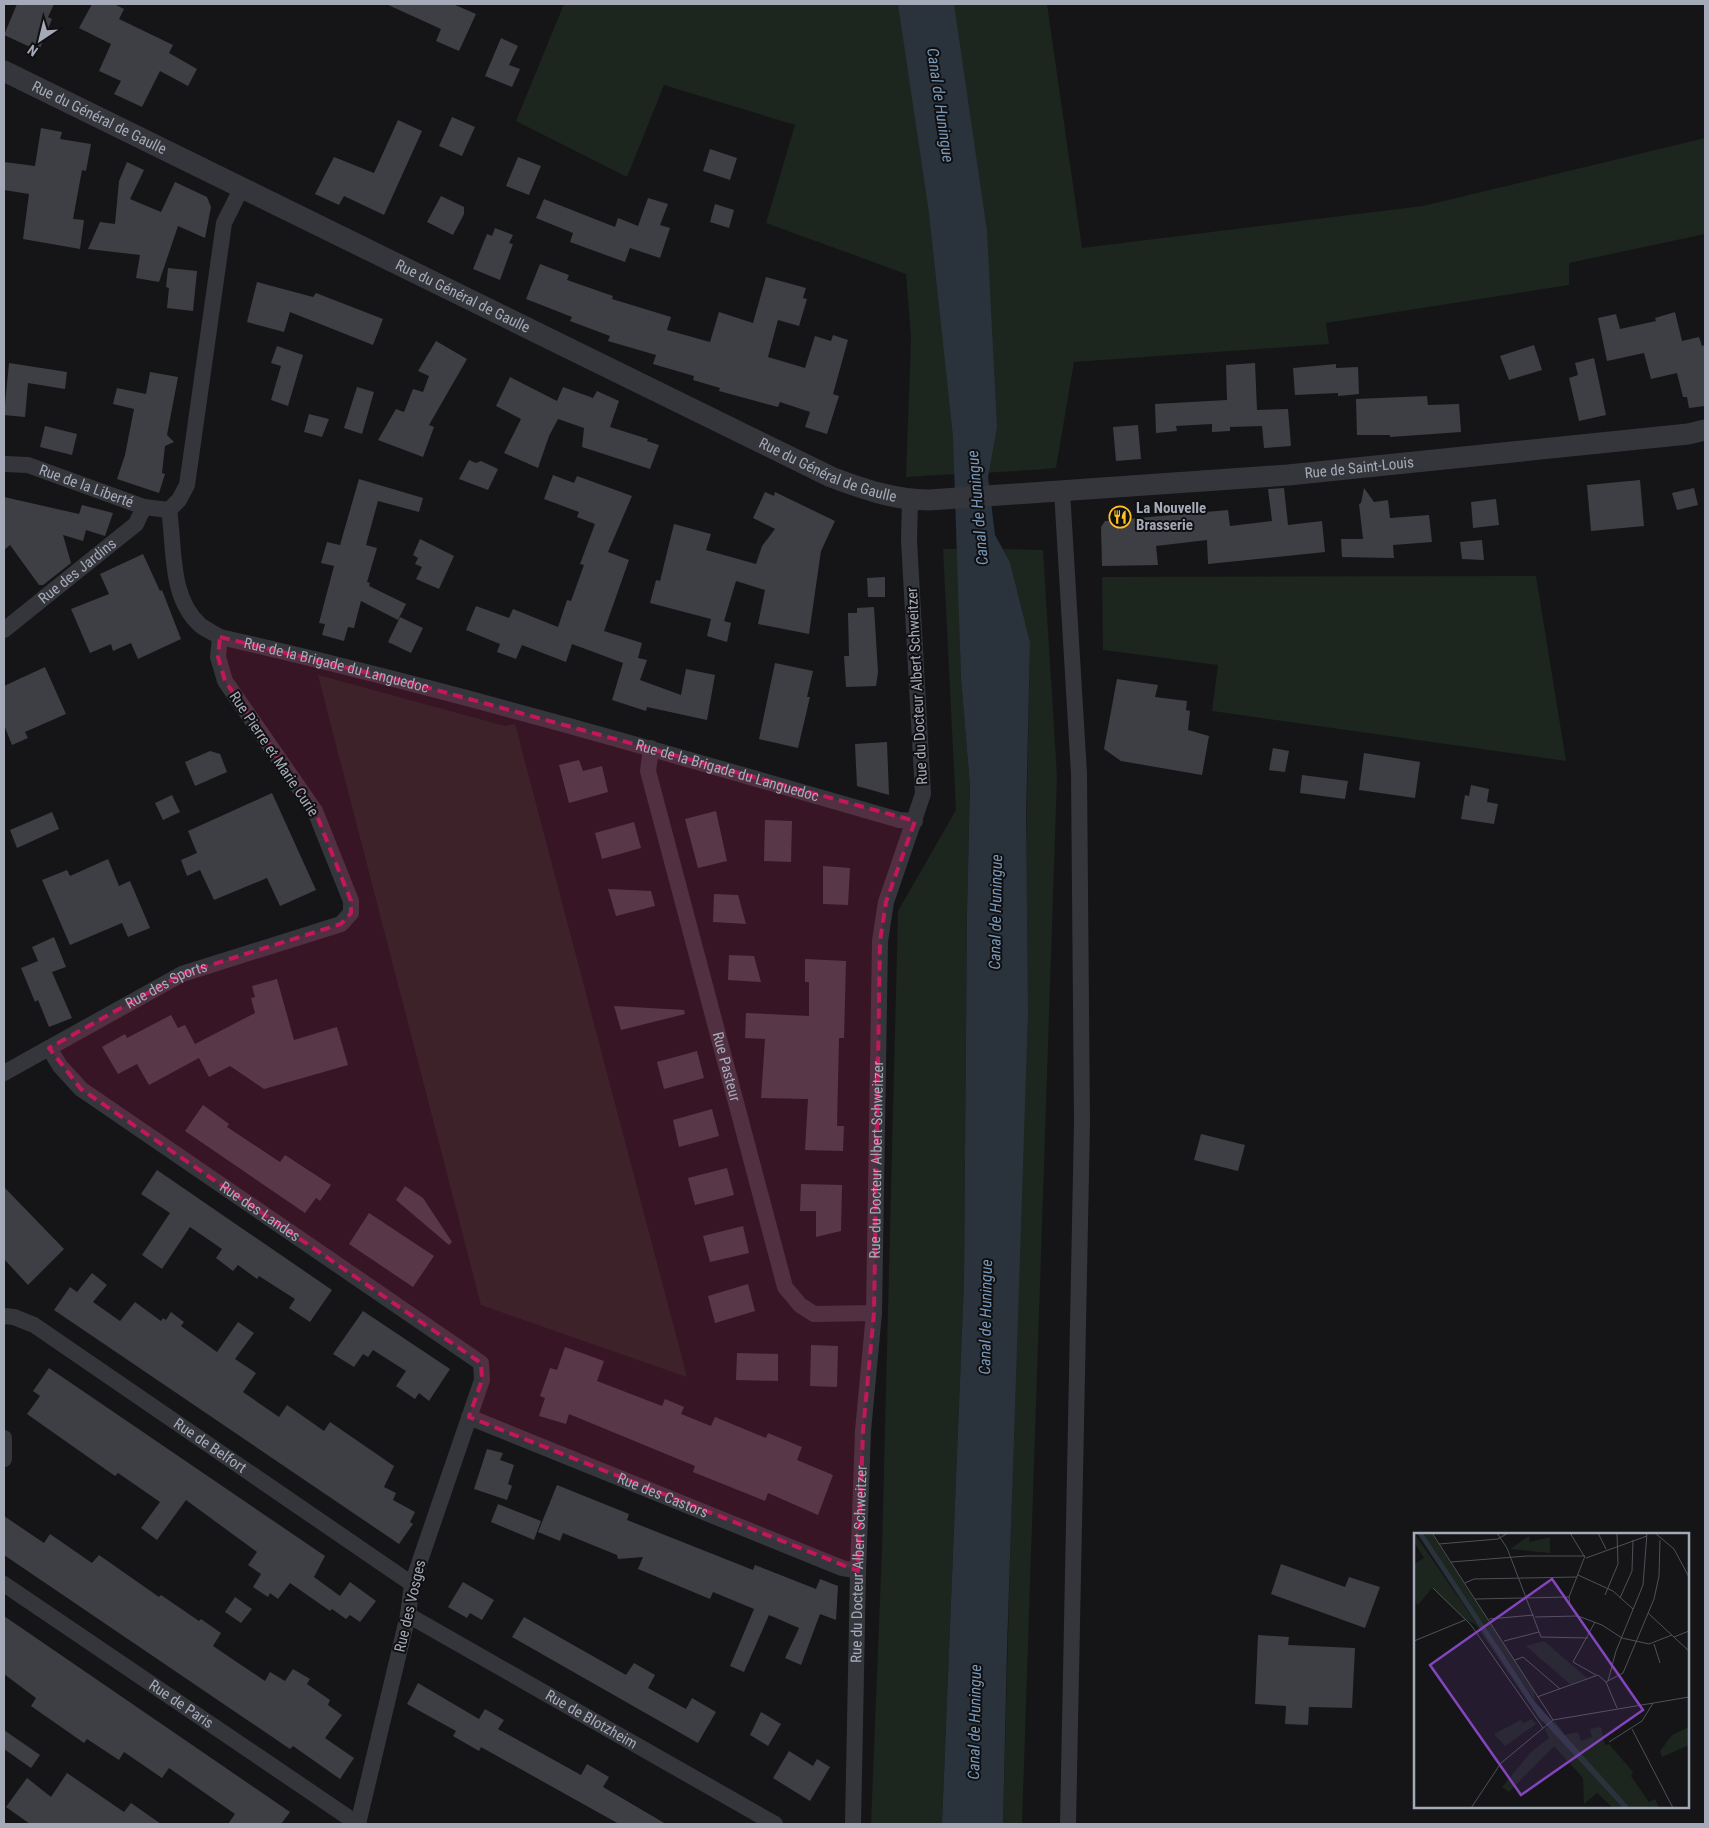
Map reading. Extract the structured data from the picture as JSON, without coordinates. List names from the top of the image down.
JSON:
{
  "streets": {
    "street": [
      "Rue du Général de Gaulle",
      "Rue de Saint-Louis",
      "Rue de la Liberté",
      "Rue des Jardins",
      "Rue de la Brigade du Languedoc",
      "Rue du Docteur Albert Schweitzer",
      "Rue Pierre et Marie Curie",
      "Rue des Sports",
      "Rue Pasteur",
      "Rue des Landes",
      "Rue de Belfort",
      "Rue des Castors",
      "Rue des Vosges",
      "Rue de Paris",
      "Rue de Blotzheim"
    ]
  },
  "crossings": [
    ["Rue du Général de Gaulle", "Rue de Saint-Louis"],
    ["Rue du Général de Gaulle", "Rue du Docteur Albert Schweitzer"],
    ["Rue de la Liberté", "Rue des Jardins"],
    ["Rue de la Liberté", "Rue de la Brigade du Languedoc"],
    ["Rue de la Brigade du Languedoc", "Rue du Docteur Albert Schweitzer"],
    ["Rue de la Brigade du Languedoc", "Rue Pierre et Marie Curie"],
    ["Rue de la Brigade du Languedoc", "Rue Pasteur"],
    ["Rue du Docteur Albert Schweitzer", "Rue Pasteur"],
    ["Rue du Docteur Albert Schweitzer", "Rue des Castors"],
    ["Rue Pierre et Marie Curie", "Rue des Sports"],
    ["Rue des Sports", "Rue des Landes"],
    ["Rue des Landes", "Rue des Vosges"],
    ["Rue de Belfort", "Rue des Vosges"],
    ["Rue des Castors", "Rue des Vosges"],
    ["Rue des Vosges", "Rue de Paris"],
    ["Rue des Vosges", "Rue de Blotzheim"]
  ],
  "water": ["Canal de Huningue"],
  "places": {
    "restaurant": ["La Nouvelle Brasserie"]
  },
  "north": "bottom left"
}
